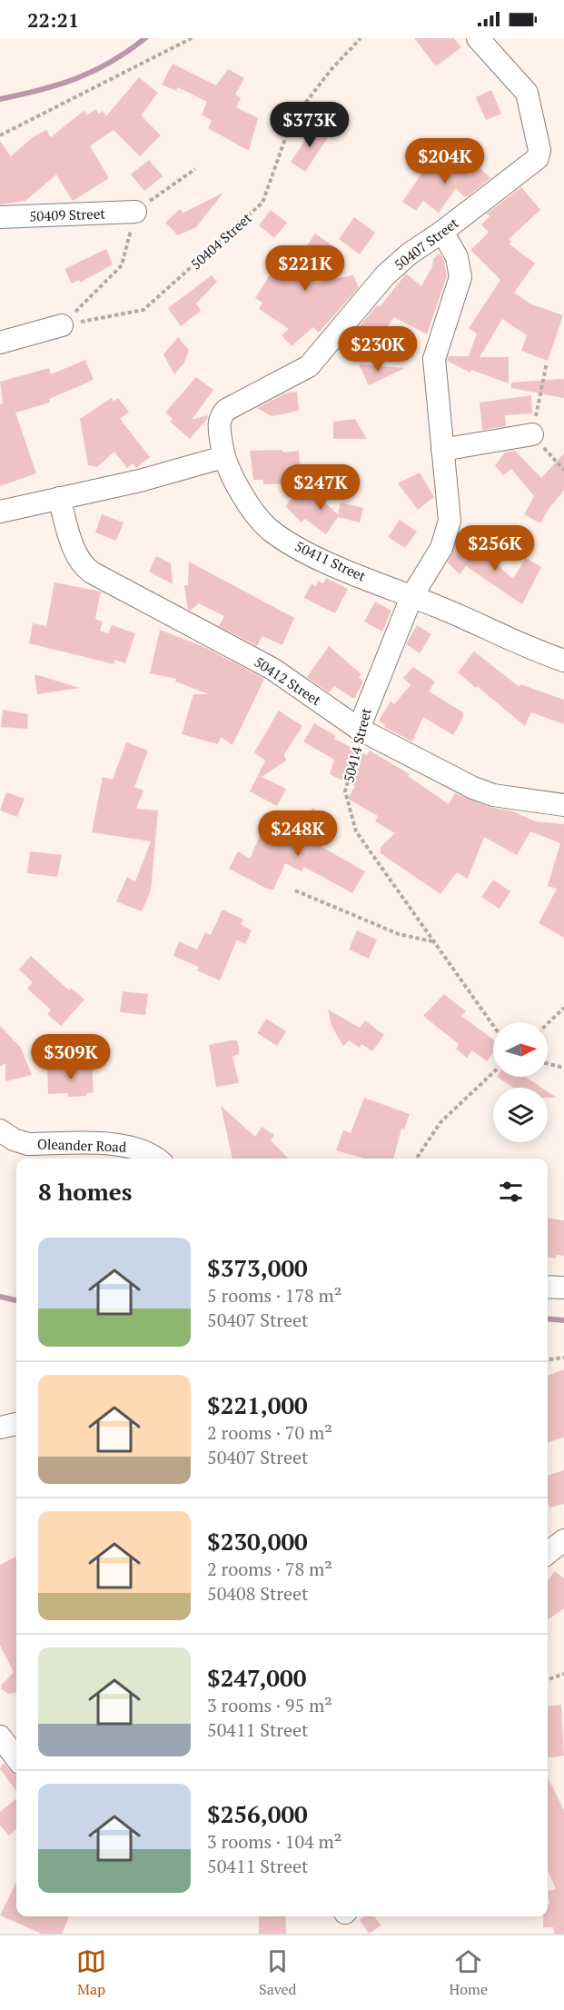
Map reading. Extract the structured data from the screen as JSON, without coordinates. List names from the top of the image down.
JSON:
{
  "streets": {
    "street": [
      "50409 Street",
      "50407 Street",
      "50411 Street",
      "50412 Street",
      "50414 Street",
      "Oleander Road"
    ],
    "path": ["50404 Street"]
  },
  "crossings": [
    ["50407 Street", "50411 Street"],
    ["50407 Street", "50414 Street"],
    ["50411 Street", "50414 Street"],
    ["50412 Street", "50414 Street"]
  ],
  "north": "right",
  "page": {
    "status": "22:21",
    "price": [
      "$373K",
      "$204K",
      "$221K",
      "$230K",
      "$247K",
      "$256K",
      "$248K",
      "$309K"
    ],
    "heading": "8 homes",
    "list": [
      {
        "name": "$373,000",
        "note": "5 rooms · 178 m² · 50407 Street"
      },
      {
        "name": "$221,000",
        "note": "2 rooms · 70 m² · 50407 Street"
      },
      {
        "name": "$230,000",
        "note": "2 rooms · 78 m² · 50408 Street"
      },
      {
        "name": "$247,000",
        "note": "3 rooms · 95 m² · 50411 Street"
      },
      {
        "name": "$256,000",
        "note": "3 rooms · 104 m² · 50411 Street"
      }
    ],
    "tabs": ["Map", "Saved", "Home"]
  }
}
